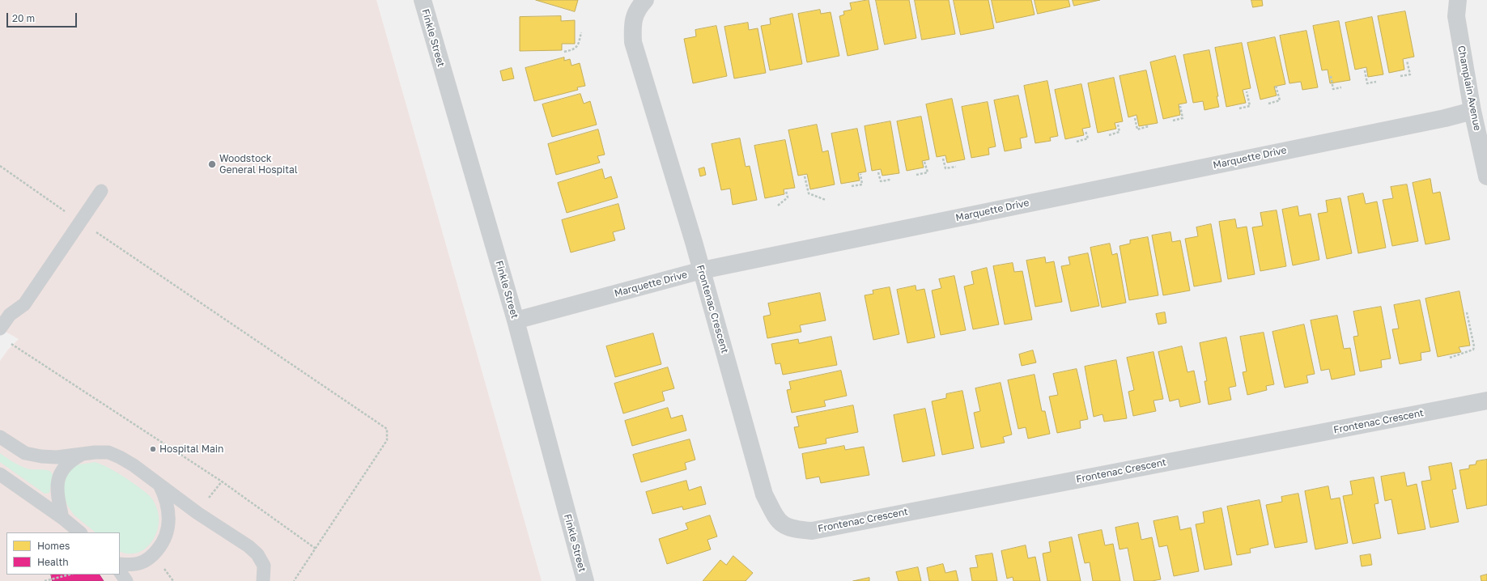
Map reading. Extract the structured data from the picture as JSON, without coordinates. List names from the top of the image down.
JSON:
{
  "streets": {
    "street": [
      "Finkle Street",
      "Champlain Avenue",
      "Marquette Drive",
      "Frontenac Crescent"
    ]
  },
  "crossings": [
    ["Finkle Street", "Marquette Drive"],
    ["Champlain Avenue", "Marquette Drive"],
    ["Marquette Drive", "Frontenac Crescent"]
  ],
  "places": ["Woodstock General Hospital", "Hospital Main"],
  "legend": ["Homes", "Health"],
  "scale_bar": "20 m"
}
